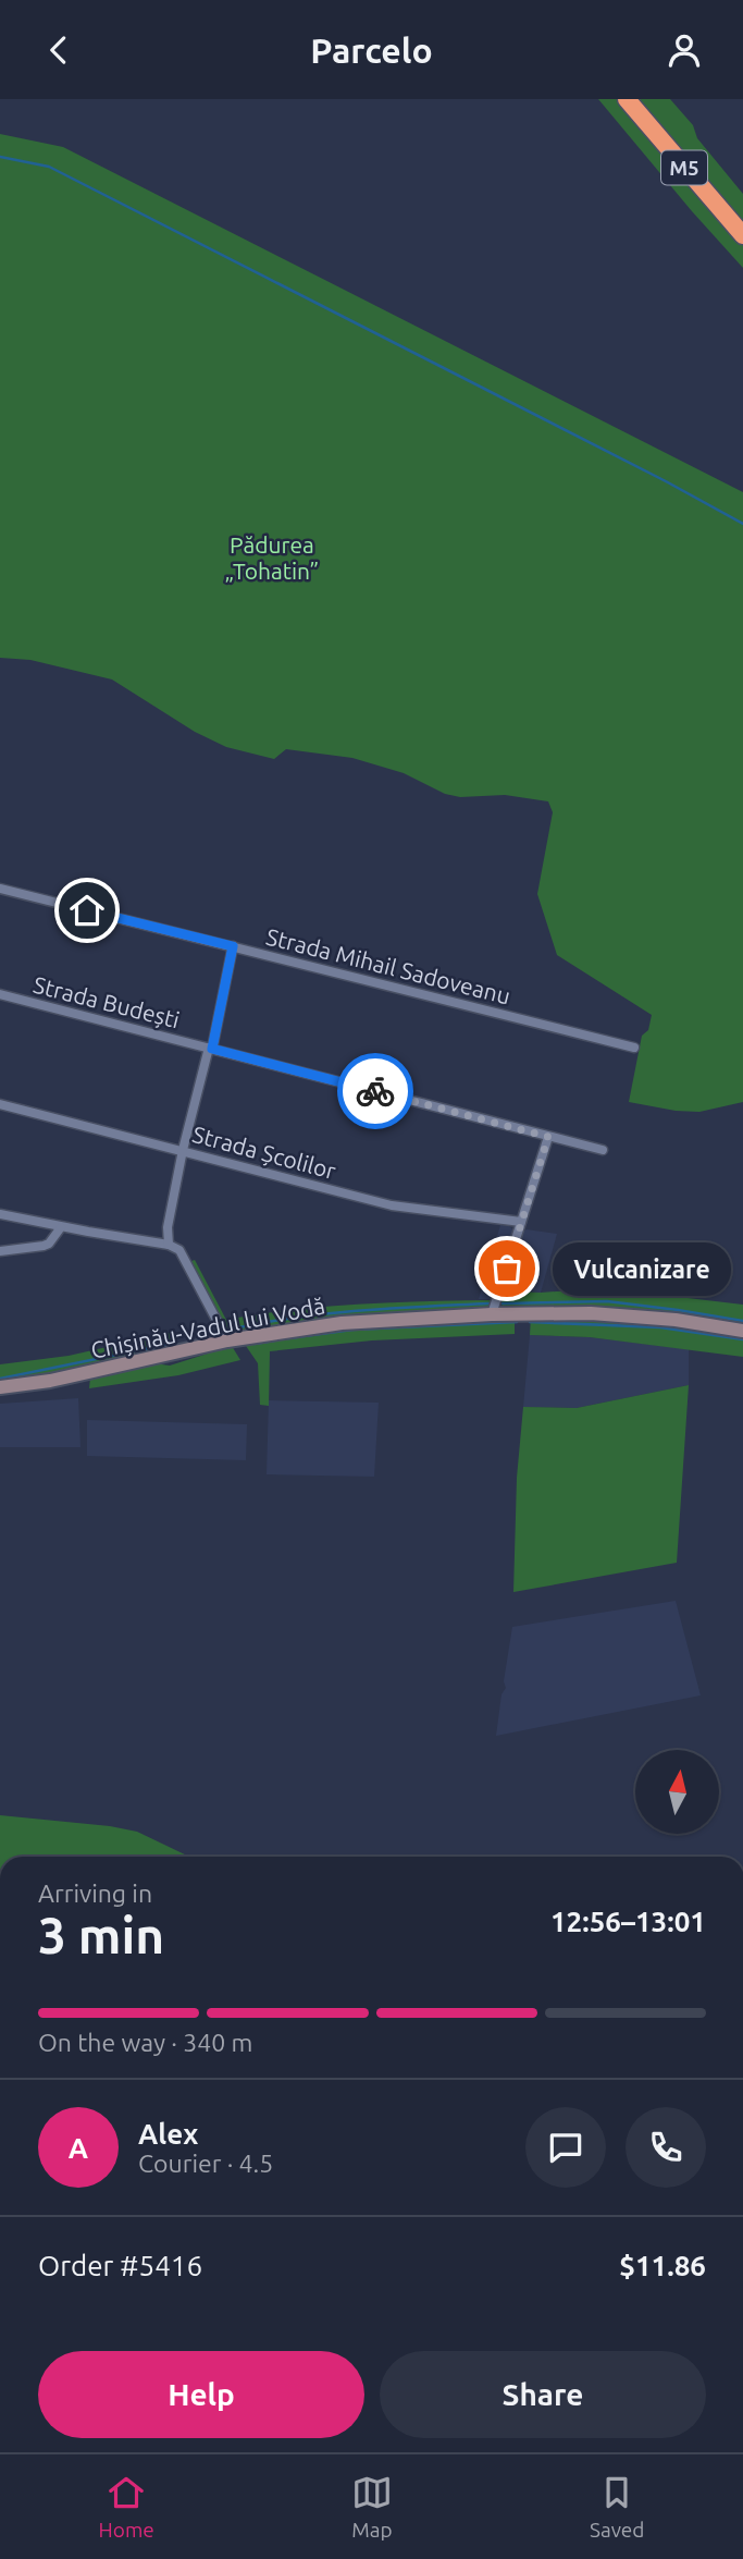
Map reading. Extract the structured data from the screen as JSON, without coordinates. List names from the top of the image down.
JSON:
{
  "streets": {
    "highway": ["M5"],
    "main road": ["Chișinău-Vadul lui Vodă"],
    "street": ["Strada Mihail Sadoveanu", "Strada Budești", "Strada Școlilor"]
  },
  "parks": ["Pădurea „Tohatin”"],
  "places": ["Vulcanizare"],
  "north": "top",
  "page": {
    "header": "Parcelo",
    "bubble": "Vulcanizare",
    "heading": ["3 min", "Arriving in", "12:56–13:01"],
    "panel": [
      "Alex",
      "Courier · 4.5",
      "Order #5416",
      "$11.86"
    ],
    "bar": "On the way · 340 m",
    "round": "A",
    "buttons": ["Help", "Share"],
    "tabs": ["Home", "Map", "Saved"]
  }
}
